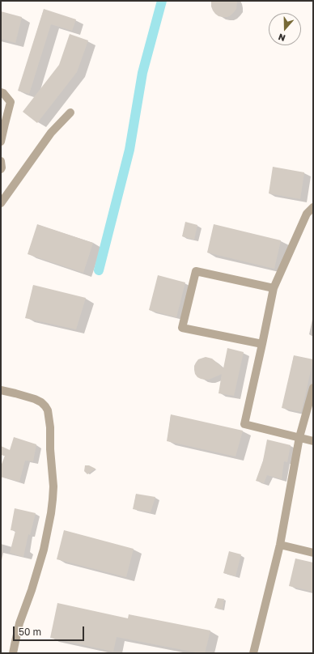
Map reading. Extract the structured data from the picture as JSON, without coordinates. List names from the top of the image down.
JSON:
{
  "scale_bar": "50 m",
  "north": "bottom"
}
